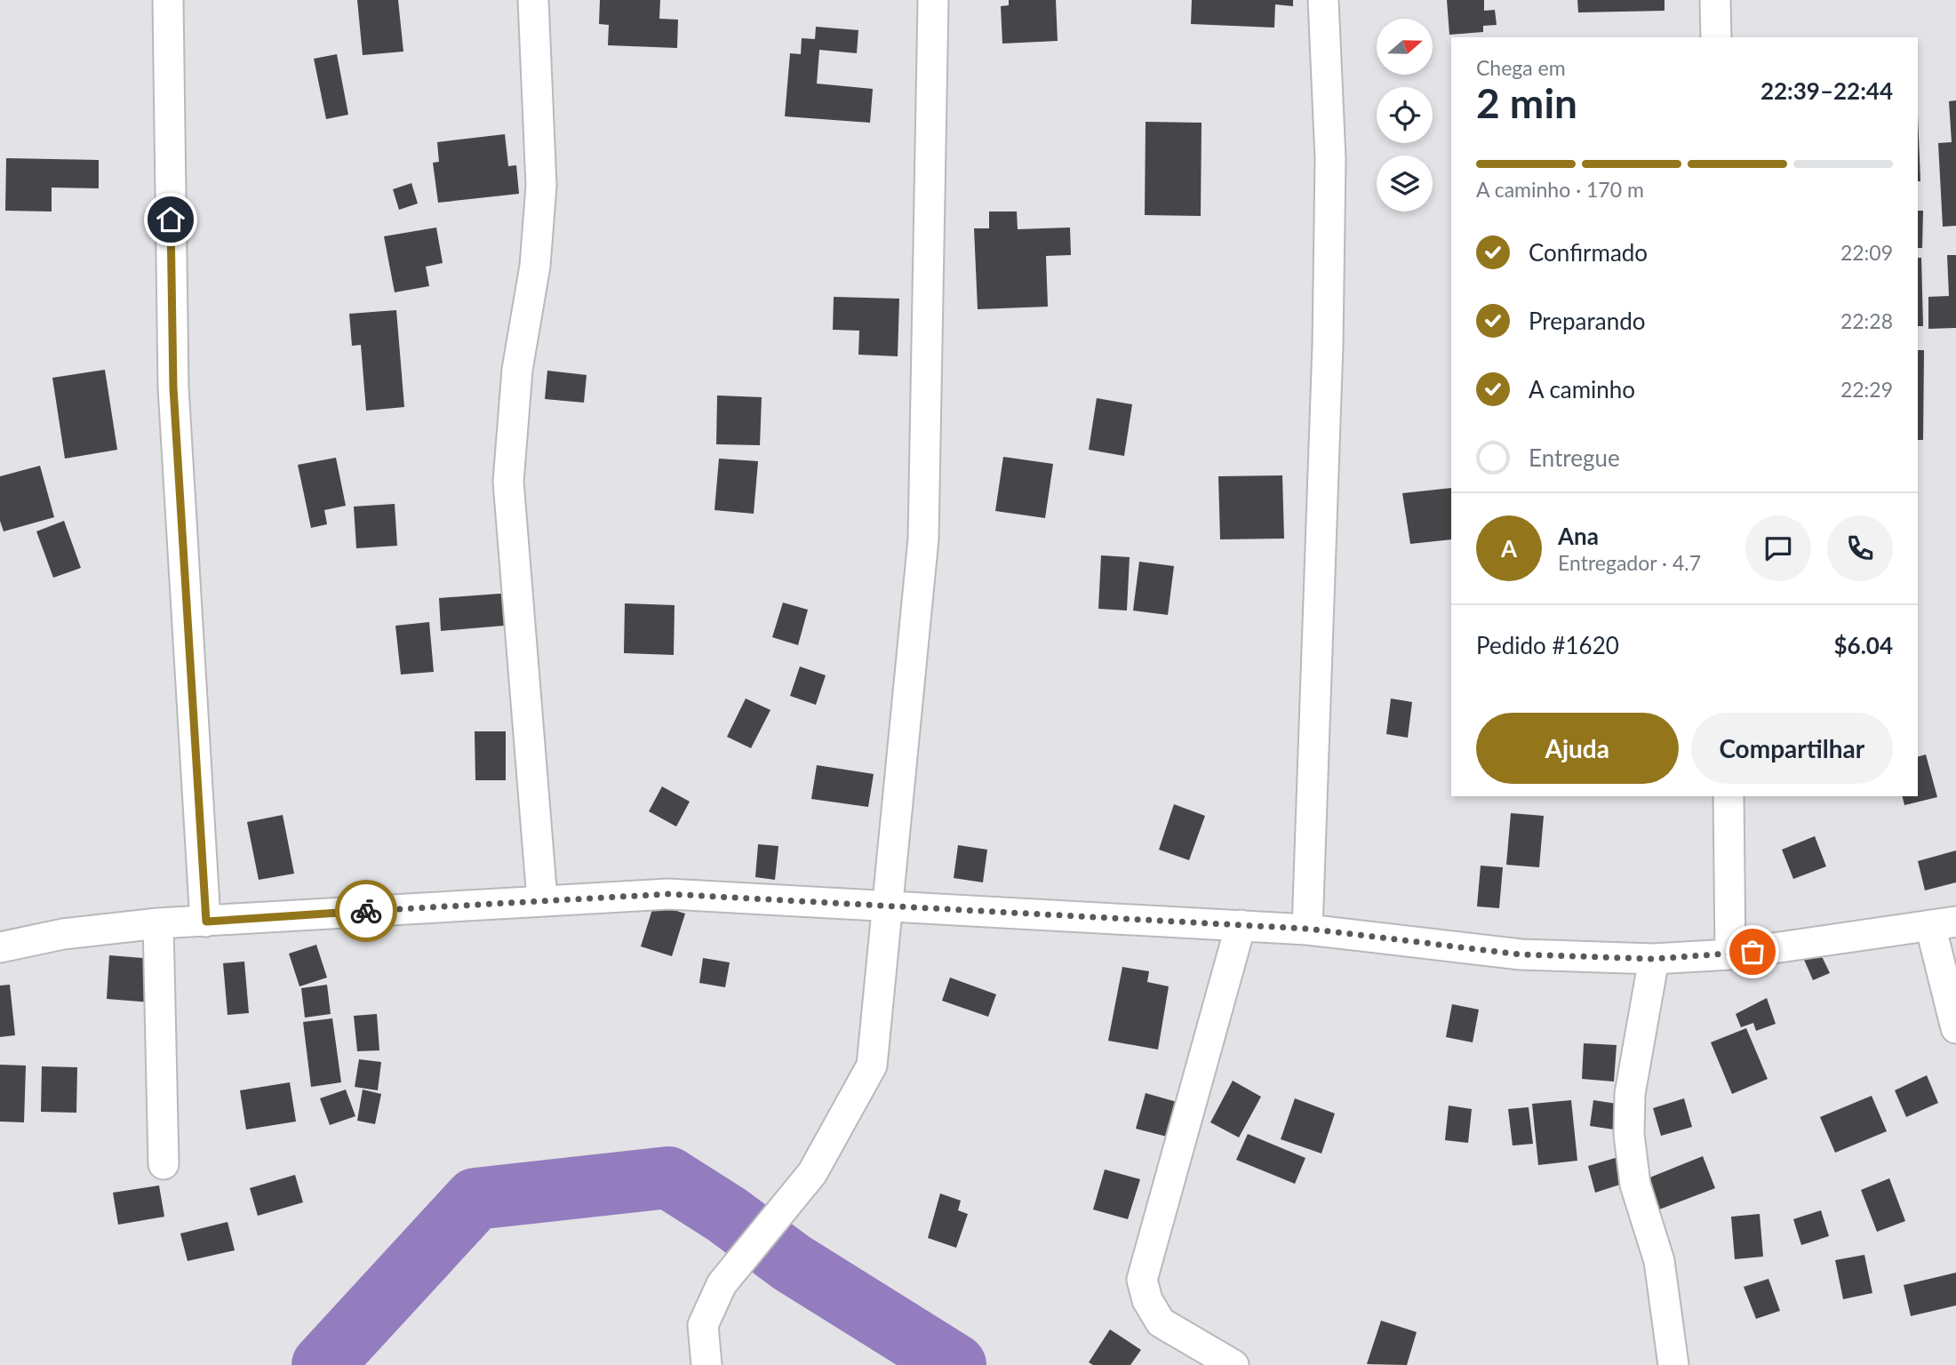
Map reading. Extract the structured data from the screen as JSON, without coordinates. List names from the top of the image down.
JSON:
{
  "north": "right",
  "page": {
    "heading": ["2 min", "Chega em", "22:39–22:44"],
    "panel": [
      "Ana",
      "Entregador · 4.7",
      "Pedido #1620",
      "$6.04"
    ],
    "bar": "A caminho · 170 m",
    "list": [
      ["Confirmado", "22:09"],
      ["Preparando", "22:28"],
      ["A caminho", "22:29"],
      "Entregue"
    ],
    "round": "A",
    "buttons": ["Ajuda", "Compartilhar"]
  }
}
